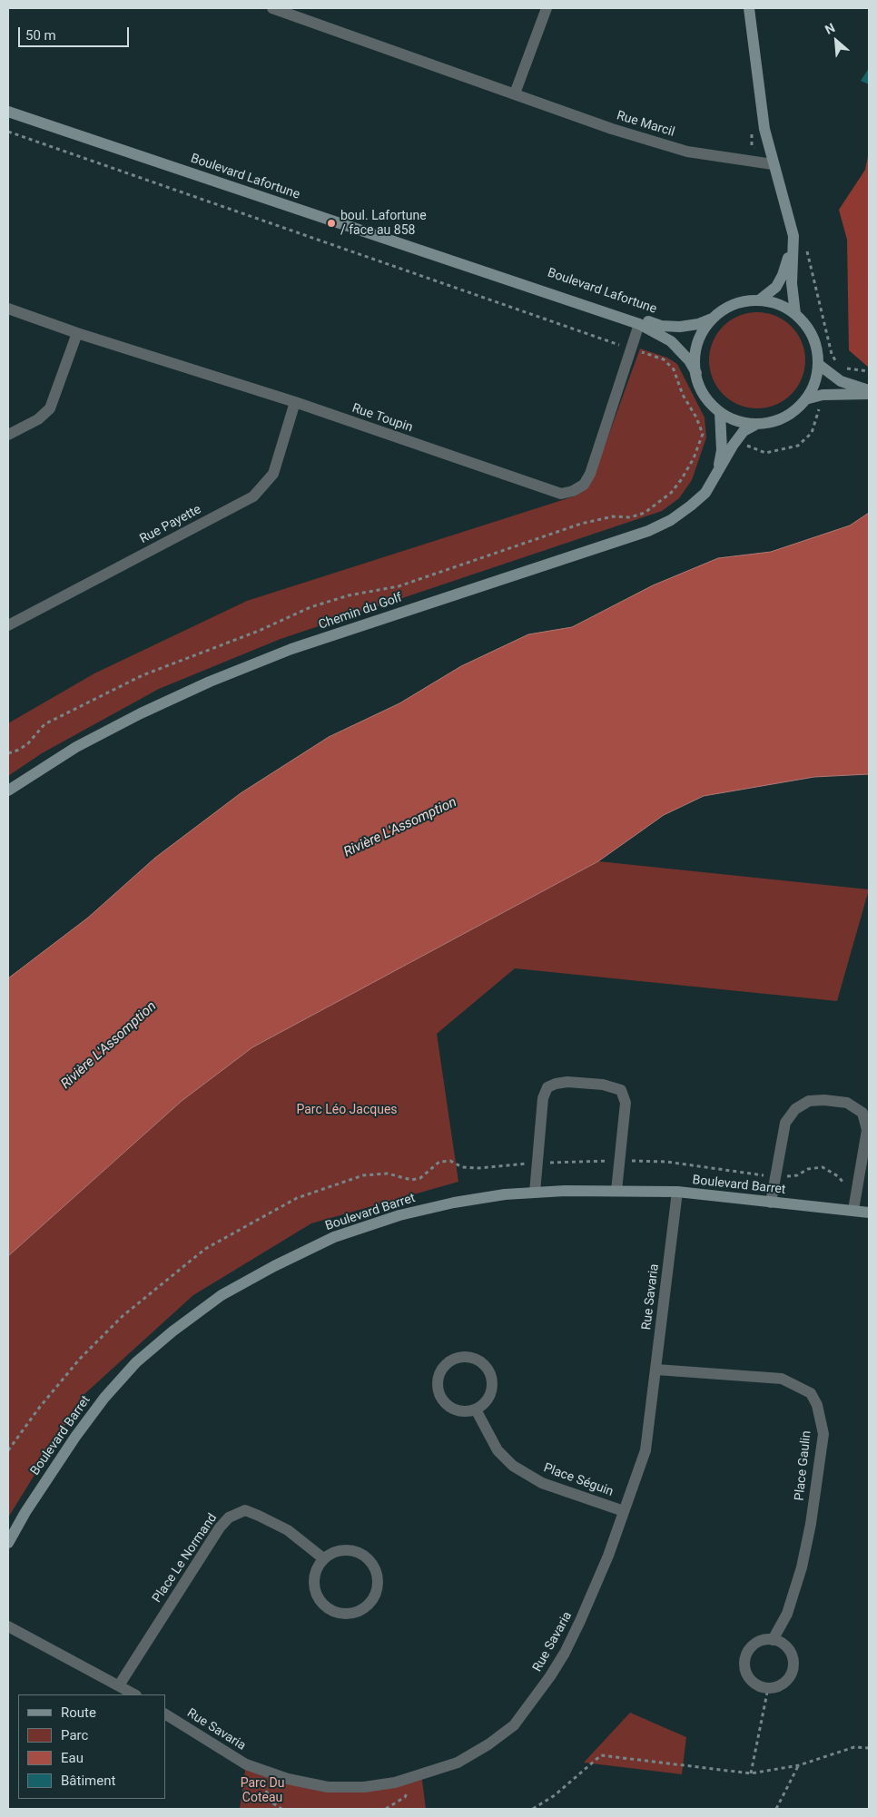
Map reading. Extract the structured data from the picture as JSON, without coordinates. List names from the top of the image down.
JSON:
{
  "streets": {
    "street": [
      "Rue Marcil",
      "Boulevard Lafortune",
      "Rue Toupin",
      "Rue Payette",
      "Chemin du Golf",
      "Boulevard Barret",
      "Rue Savaria",
      "Place Gaulin",
      "Place Séguin",
      "Place Le Normand"
    ]
  },
  "crossings": [
    ["Boulevard Lafortune", "Rue Toupin"],
    ["Boulevard Lafortune", "Chemin du Golf"],
    ["Rue Toupin", "Rue Payette"],
    ["Boulevard Barret", "Rue Savaria"],
    ["Rue Savaria", "Place Gaulin"],
    ["Rue Savaria", "Place Séguin"]
  ],
  "water": ["Rivière L'Assomption"],
  "parks": ["Parc Léo Jacques", "Parc Du Coteau"],
  "places": ["boul. Lafortune / face au 858"],
  "legend": [
    "Route",
    "Parc",
    "Eau",
    "Bâtiment"
  ],
  "scale_bar": "50 m",
  "north": "top left"
}
